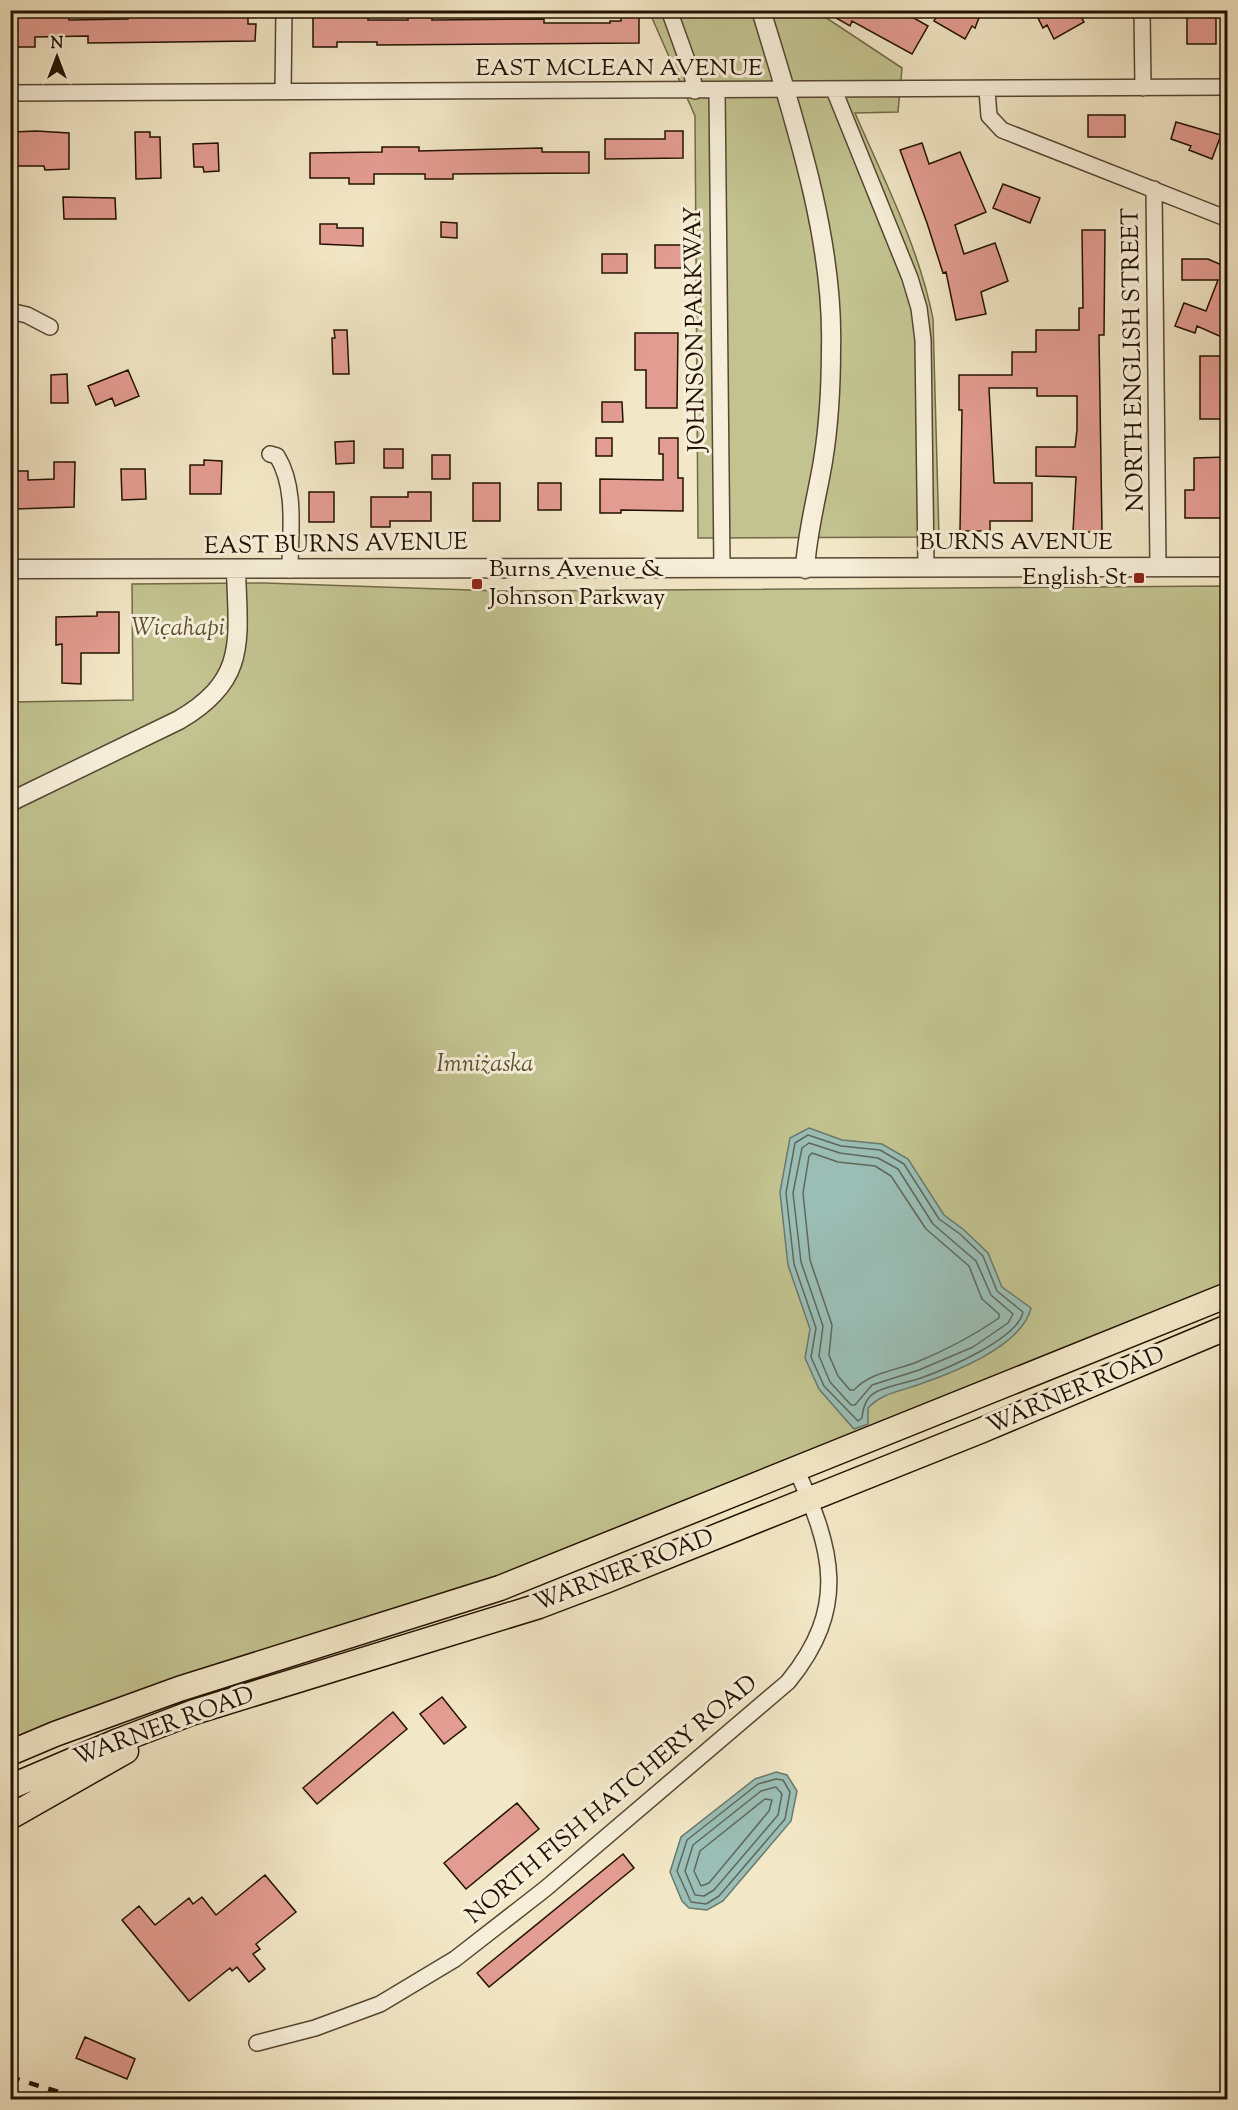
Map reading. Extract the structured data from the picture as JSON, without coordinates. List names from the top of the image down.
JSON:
{
  "streets": {
    "highway": ["WARNER ROAD"],
    "street": [
      "EAST MCLEAN AVENUE",
      "JOHNSON PARKWAY",
      "NORTH ENGLISH STREET",
      "BURNS AVENUE",
      "EAST BURNS AVENUE",
      "NORTH FISH HATCHERY ROAD"
    ]
  },
  "crossings": [
    ["EAST MCLEAN AVENUE", "JOHNSON PARKWAY"],
    ["JOHNSON PARKWAY", "EAST BURNS AVENUE"],
    ["NORTH ENGLISH STREET", "BURNS AVENUE"],
    ["BURNS AVENUE", "EAST BURNS AVENUE"],
    ["WARNER ROAD", "NORTH FISH HATCHERY ROAD"]
  ],
  "parks": ["Wic̣aḣapi", "Imniżaska"],
  "places": {
    "transit": ["English St", "Burns Avenue & Johnson Parkway"]
  },
  "north": "top"
}
